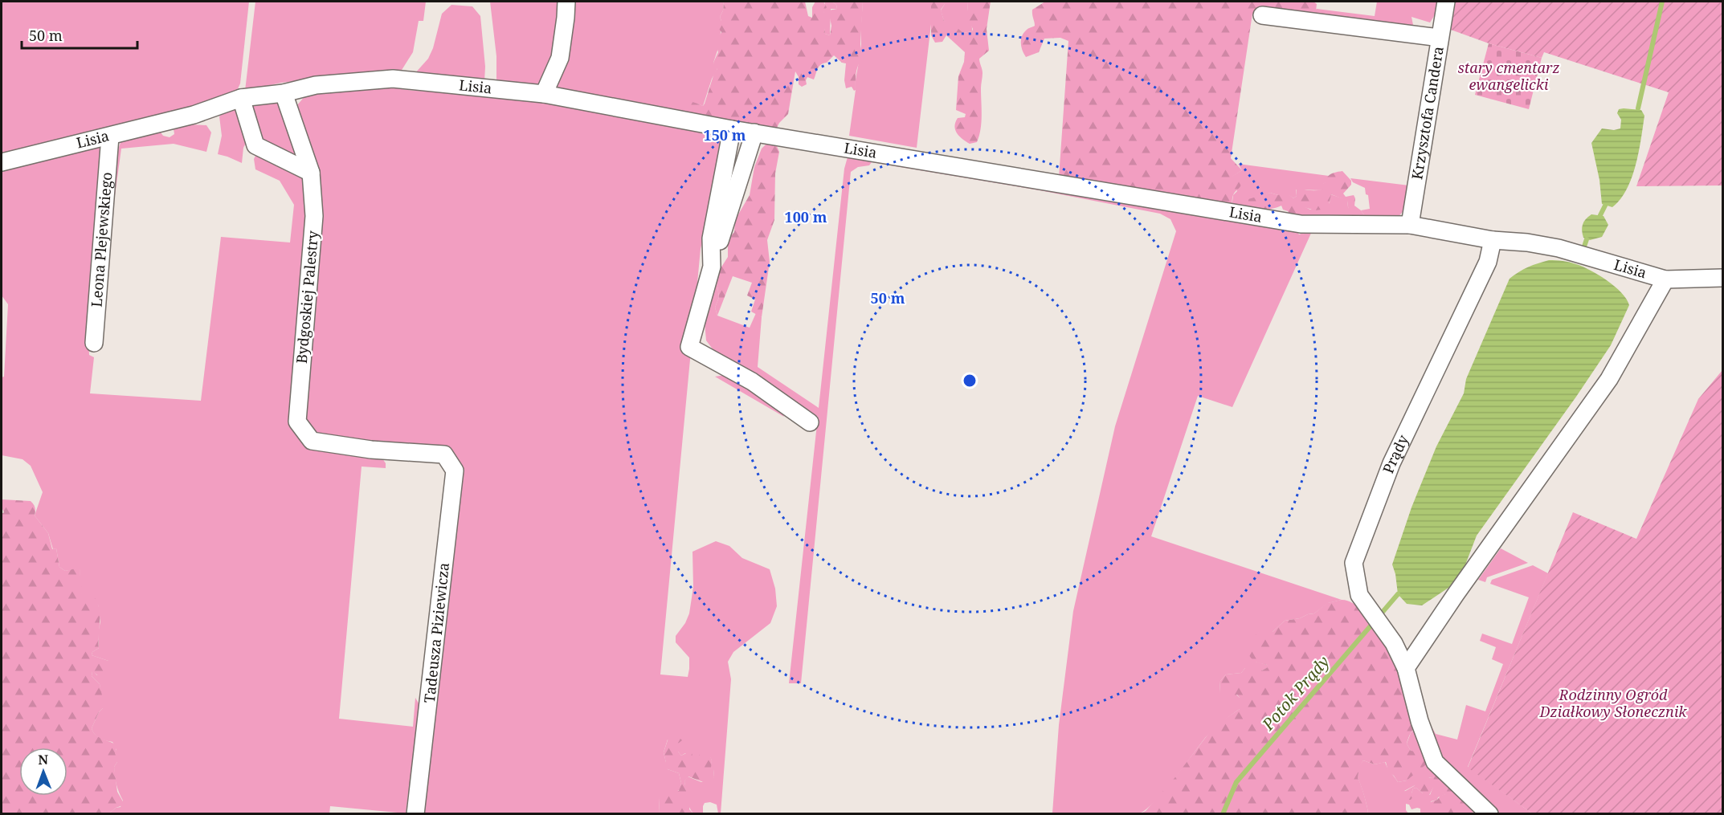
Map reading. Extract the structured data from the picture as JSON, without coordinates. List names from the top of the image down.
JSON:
{
  "streets": {
    "street": [
      "Lisia",
      "Krzysztofa Candera",
      "Leona Plejewskiego",
      "Bydgoskiej Palestry",
      "Prądy",
      "Tadeusza Piziewicza"
    ]
  },
  "crossings": [
    ["Lisia", "Krzysztofa Candera"],
    ["Lisia", "Leona Plejewskiego"],
    ["Lisia", "Bydgoskiej Palestry"],
    ["Lisia", "Prądy"],
    ["Bydgoskiej Palestry", "Tadeusza Piziewicza"]
  ],
  "water": ["Potok Prądy"],
  "parks": ["stary cmentarz ewangelicki", "Rodzinny Ogród Działkowy Słonecznik"],
  "scale_bar": "50 m",
  "north": "top",
  "rings": ["150 m", "100 m", "50 m"]
}
